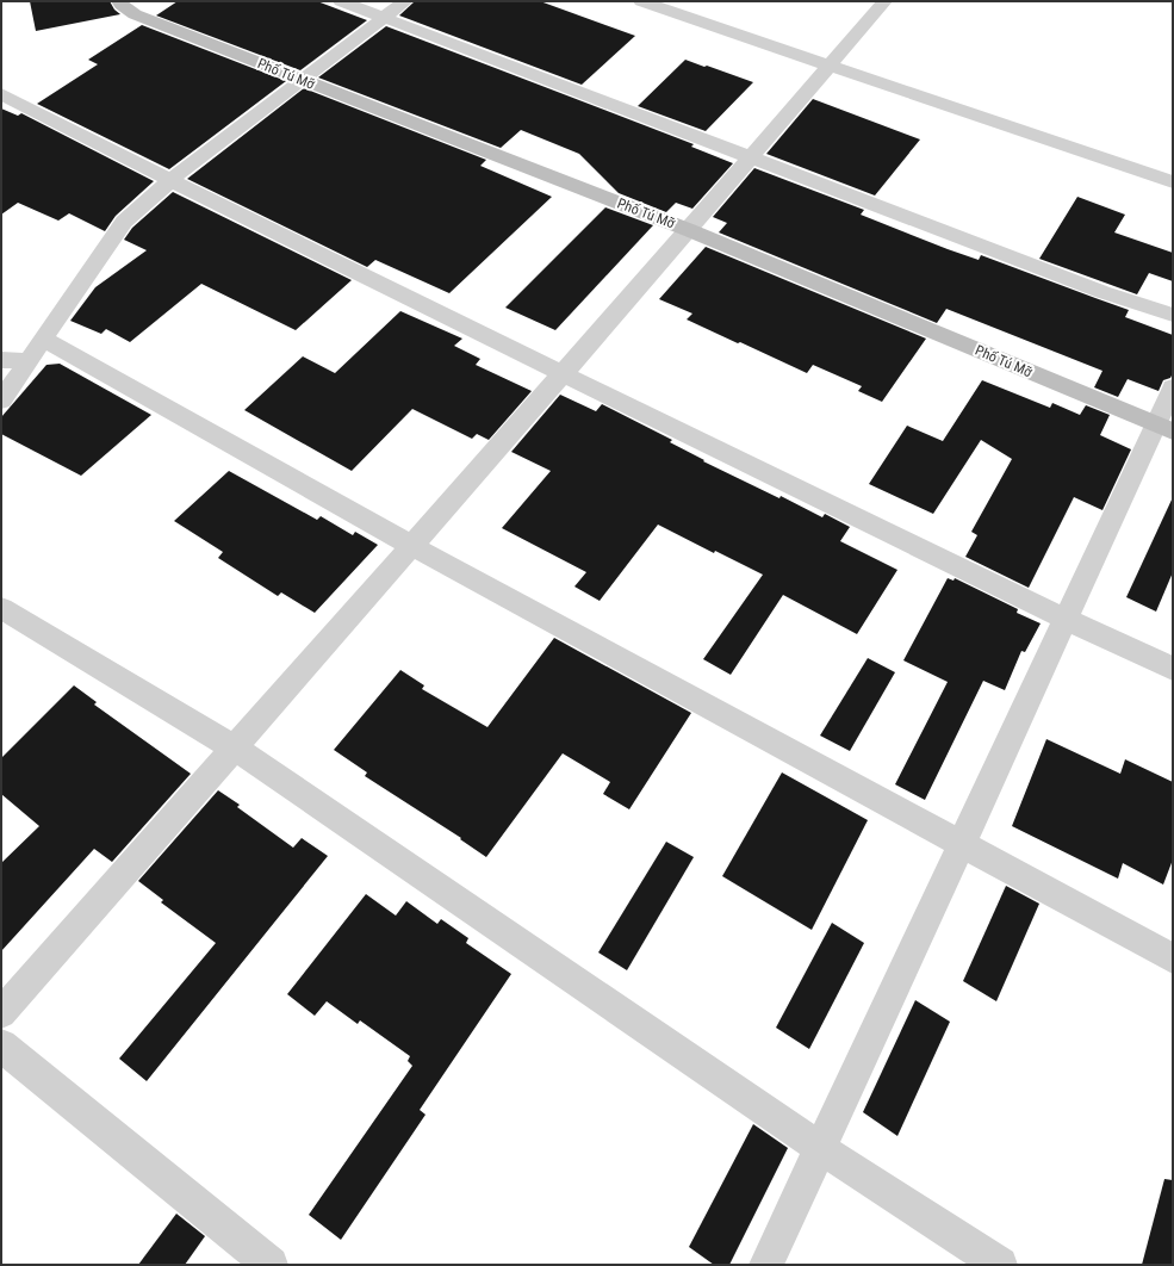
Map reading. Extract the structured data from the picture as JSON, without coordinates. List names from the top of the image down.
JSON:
{
  "streets": {
    "main road": ["Phố Tú Mỡ"]
  }
}
